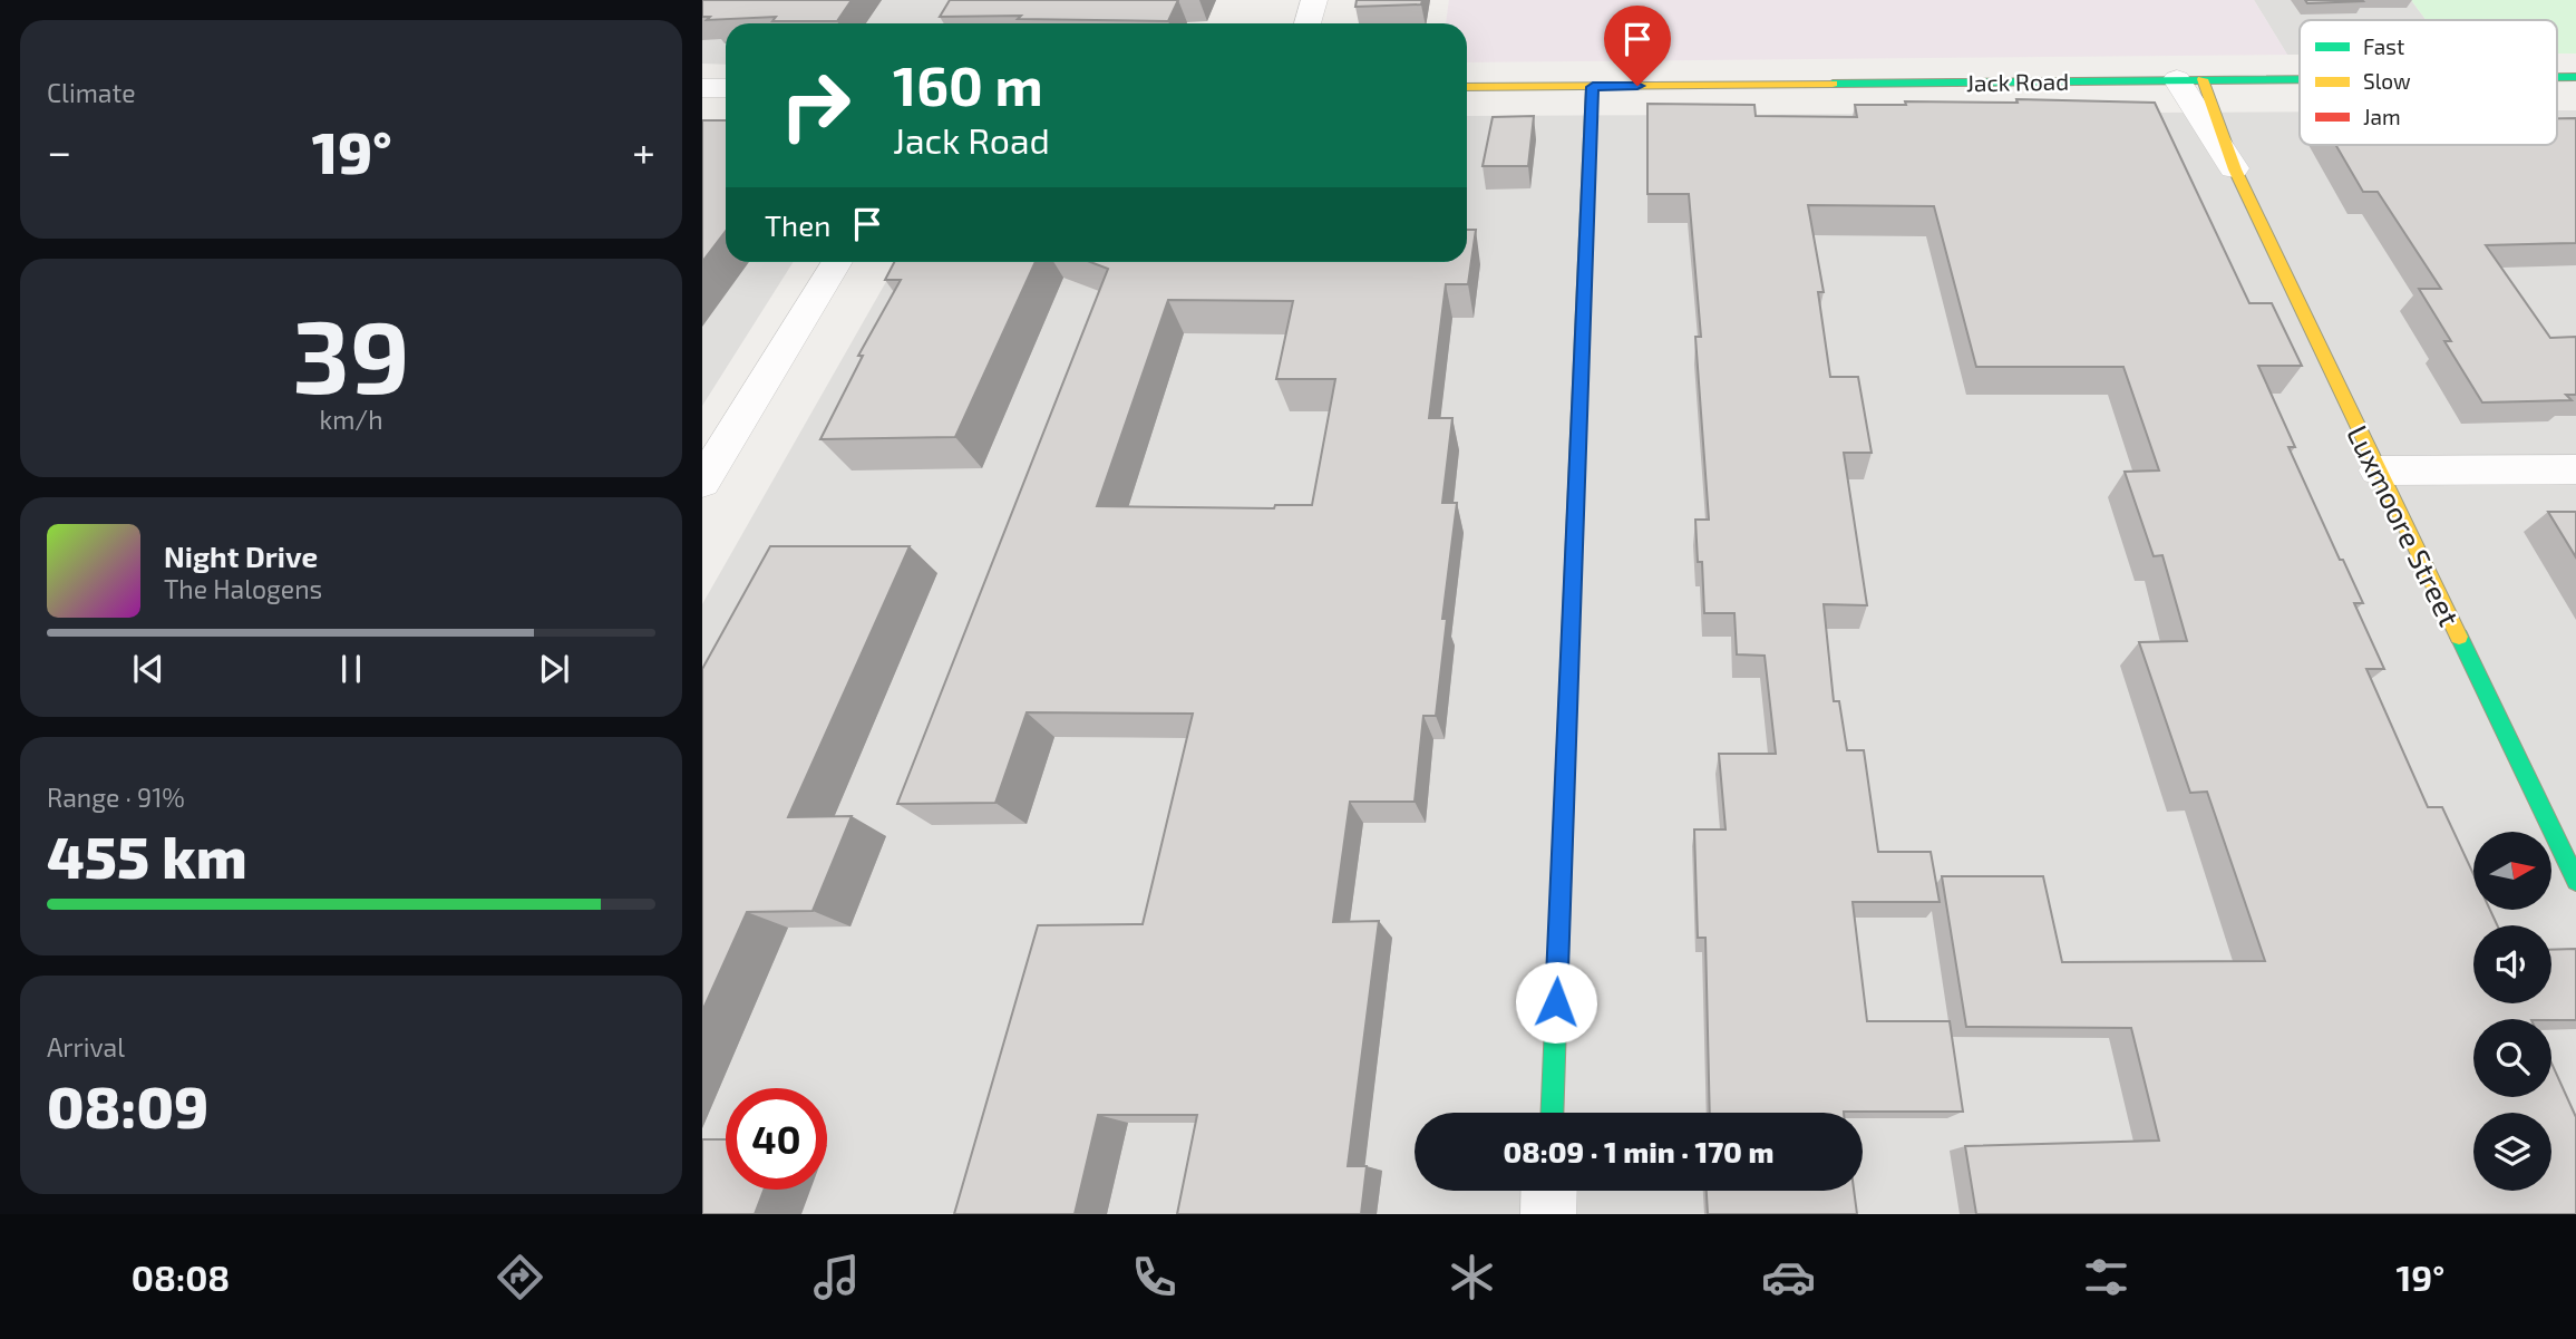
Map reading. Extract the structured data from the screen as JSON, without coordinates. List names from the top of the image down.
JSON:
{
  "streets": {
    "street": ["Jack Road", "Luxmoore Street"]
  },
  "crossings": [
    ["Jack Road", "Luxmoore Street"]
  ],
  "legend": ["Fast", "Slow", "Jam"],
  "north": "right",
  "page": {
    "tile": [
      "Climate",
      ["39", "km/h"],
      ["Range · 91%", "455 km"],
      ["Arrival", "08:09"]
    ],
    "turn": ["160 m", "Jack Road"],
    "heat": ["−", "19°", "+"],
    "then": "Then",
    "song": ["Night Drive", "The Halogens"],
    "limit": "40",
    "trip": "08:09 · 1 min · 170 m",
    "tabs": ["08:08", "19°"]
  }
}
